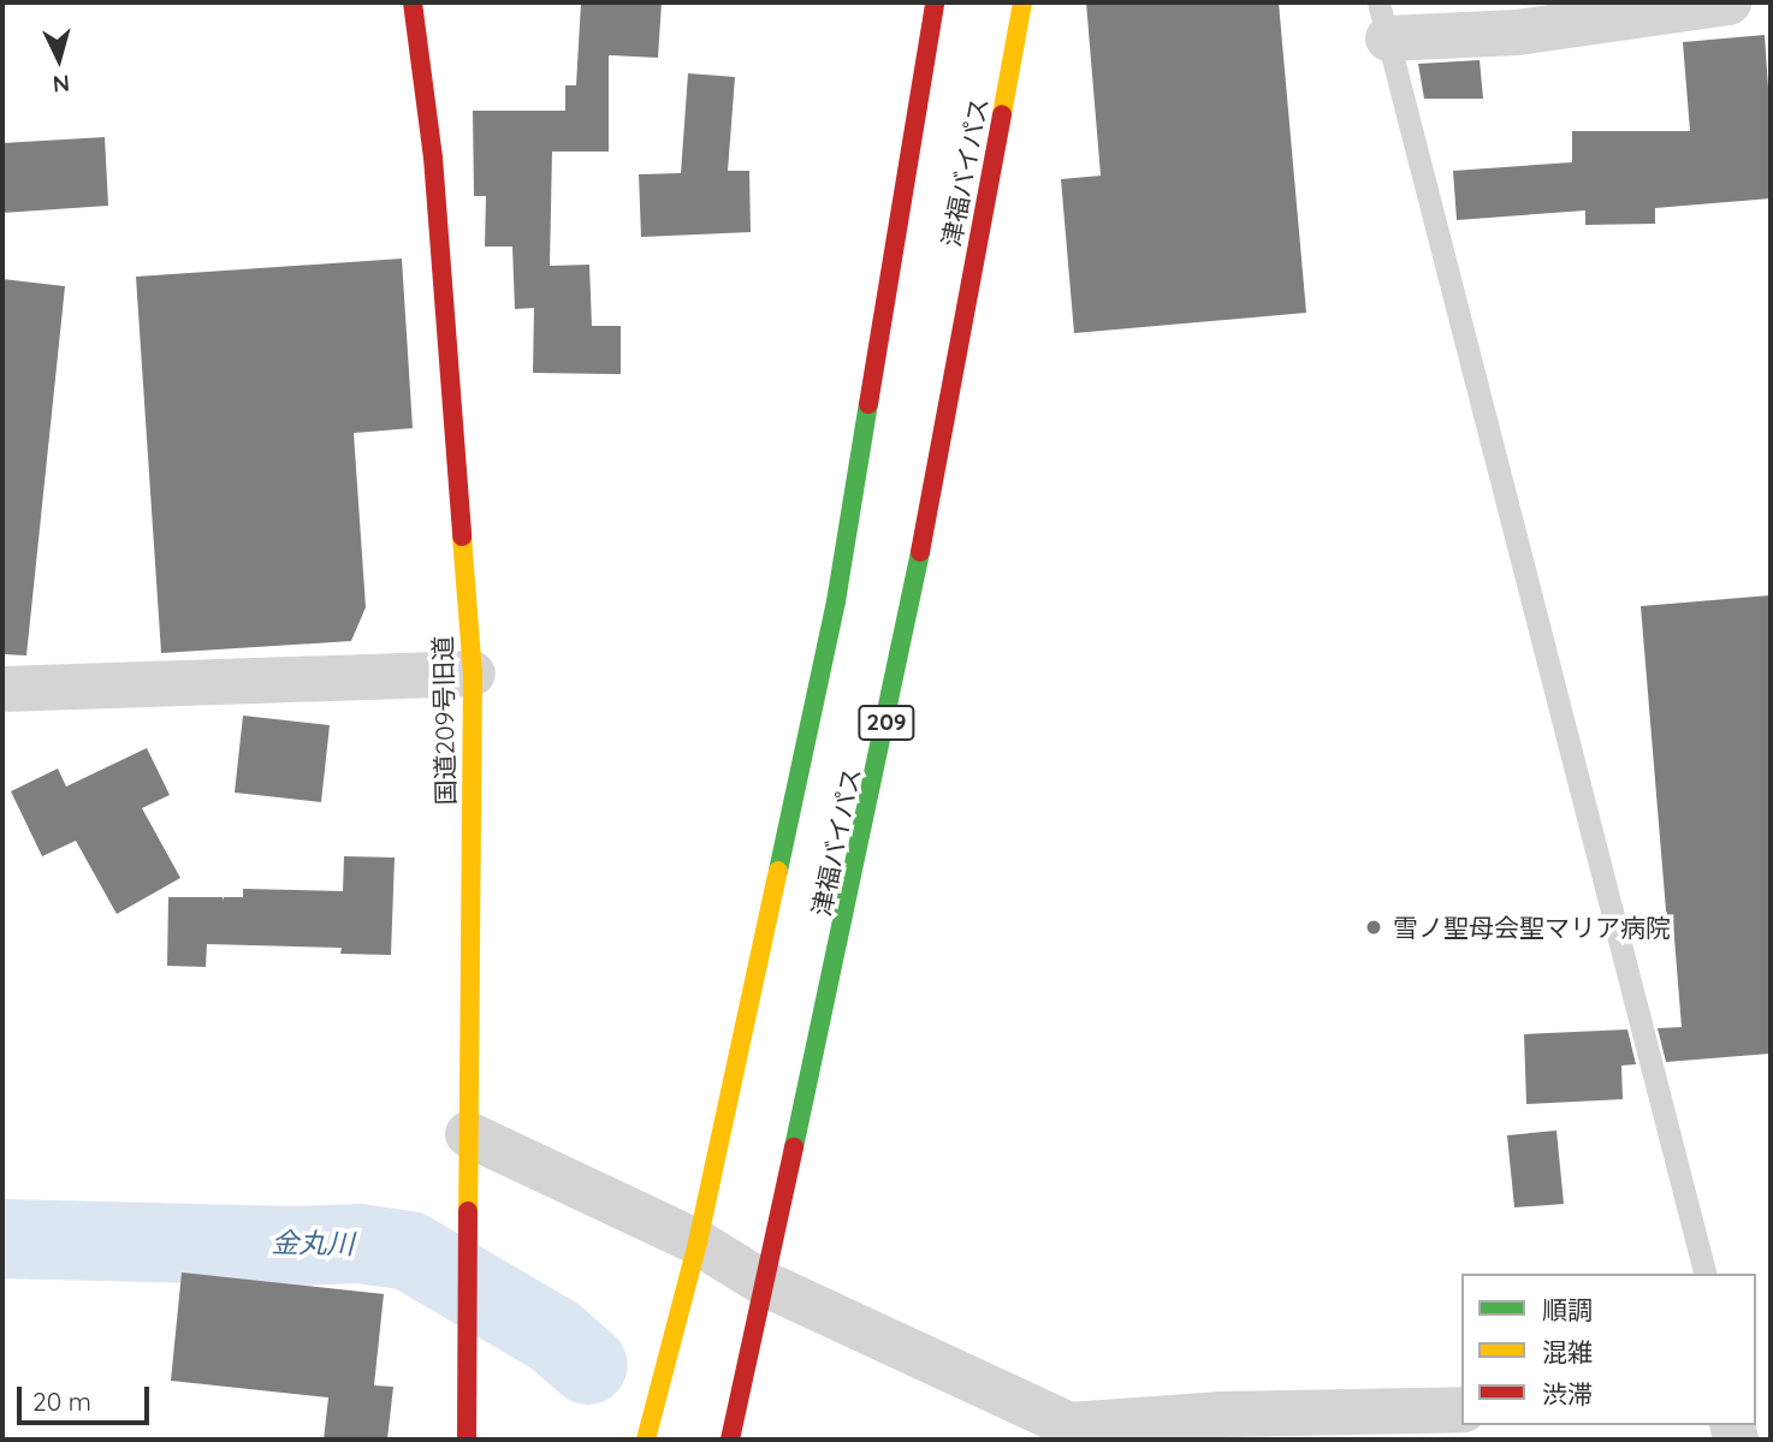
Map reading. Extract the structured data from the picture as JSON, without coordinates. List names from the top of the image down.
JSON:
{
  "streets": {
    "main road": ["津福バイパス", "国道209号旧道", "209"]
  },
  "water": ["金丸川"],
  "places": ["雪ノ聖母会聖マリア病院"],
  "legend": ["順調", "混雑", "渋滞"],
  "scale_bar": "20 m",
  "north": "bottom"
}
